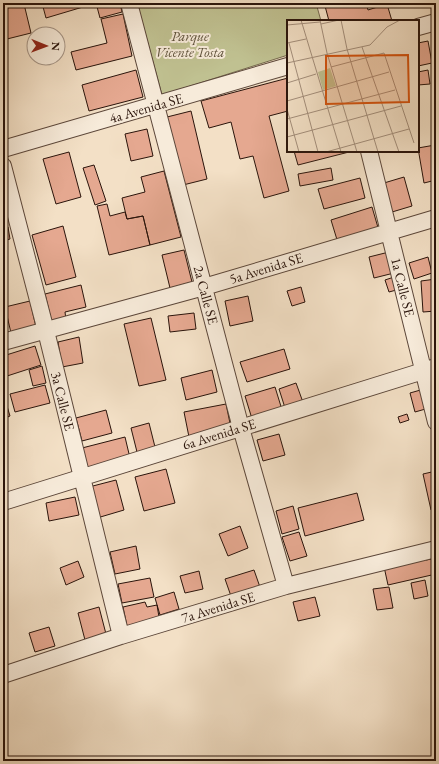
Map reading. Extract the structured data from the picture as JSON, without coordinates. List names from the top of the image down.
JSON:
{
  "streets": {
    "street": [
      "4a Avenida SE",
      "5a Avenida SE",
      "1a Calle SE",
      "2a Calle SE",
      "3a Calle SE",
      "6a Avenida SE",
      "7a Avenida SE"
    ]
  },
  "crossings": [
    ["4a Avenida SE", "2a Calle SE"],
    ["5a Avenida SE", "1a Calle SE"],
    ["5a Avenida SE", "2a Calle SE"],
    ["5a Avenida SE", "3a Calle SE"],
    ["1a Calle SE", "6a Avenida SE"],
    ["2a Calle SE", "6a Avenida SE"],
    ["2a Calle SE", "7a Avenida SE"],
    ["3a Calle SE", "6a Avenida SE"],
    ["3a Calle SE", "7a Avenida SE"]
  ],
  "parks": ["Parque Vicente Tosta"],
  "north": "right"
}
